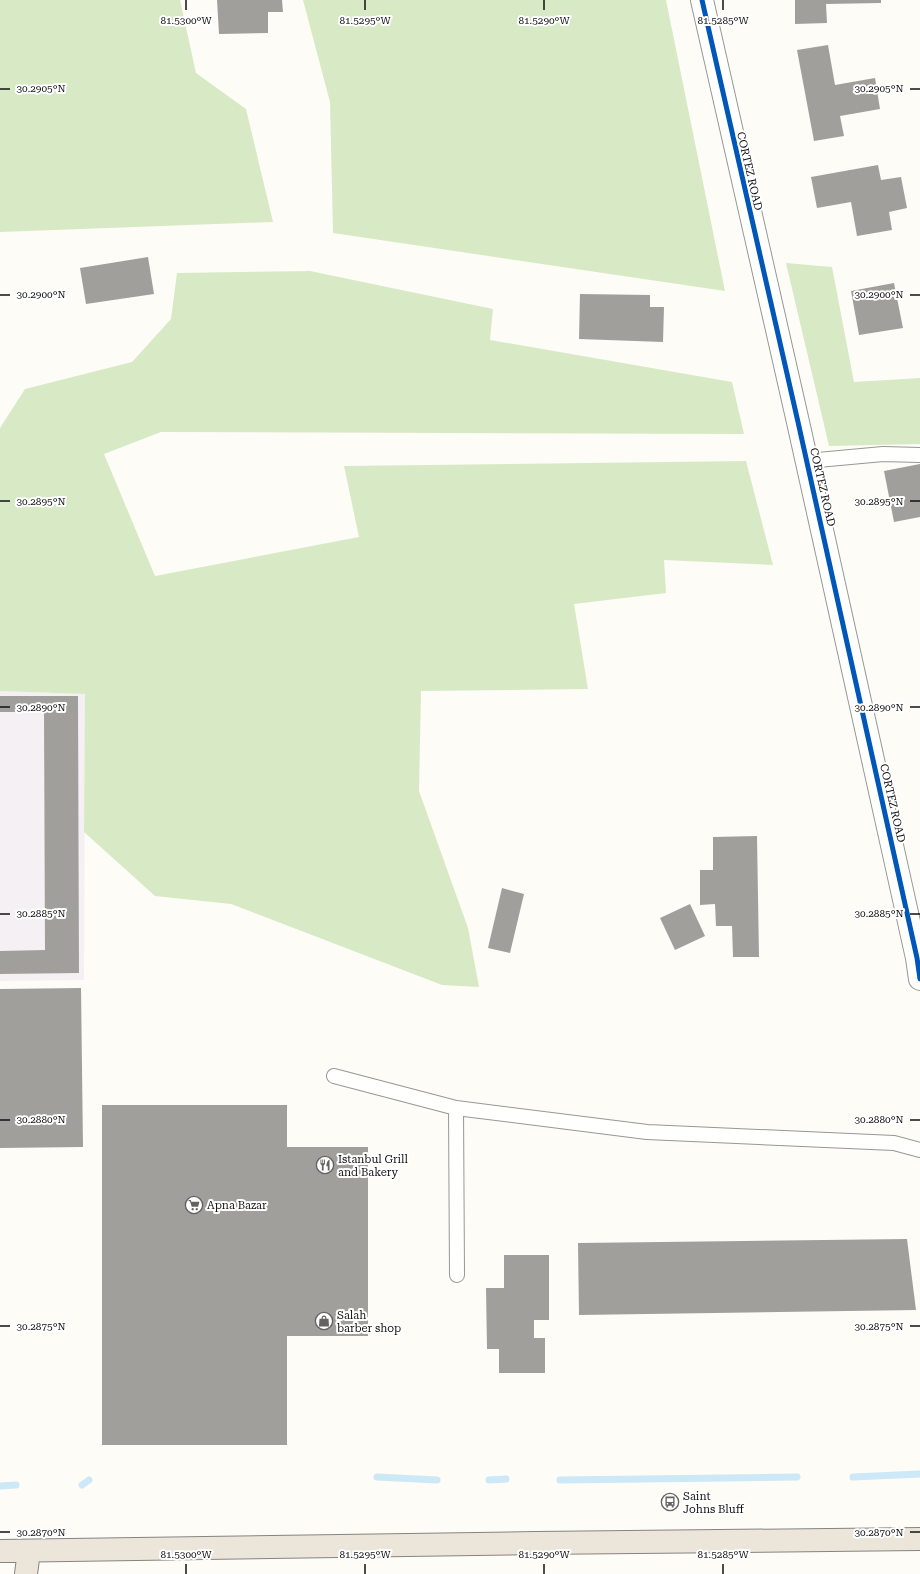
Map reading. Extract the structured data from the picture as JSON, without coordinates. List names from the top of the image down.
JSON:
{
  "streets": {
    "street": ["CORTEZ ROAD"]
  },
  "places": {
    "restaurant": ["Istanbul Grill and Bakery"],
    "supermarket": ["Apna Bazar"],
    "shop": ["Salah barber shop"],
    "bus stop": ["Saint Johns Bluff"]
  },
  "coordinates": [
    "81.5300°W",
    "81.5295°W",
    "81.5290°W",
    "81.5285°W",
    "30.2905°N",
    "30.2900°N",
    "30.2895°N",
    "30.2890°N",
    "30.2885°N",
    "30.2880°N",
    "30.2875°N",
    "30.2870°N"
  ]
}
